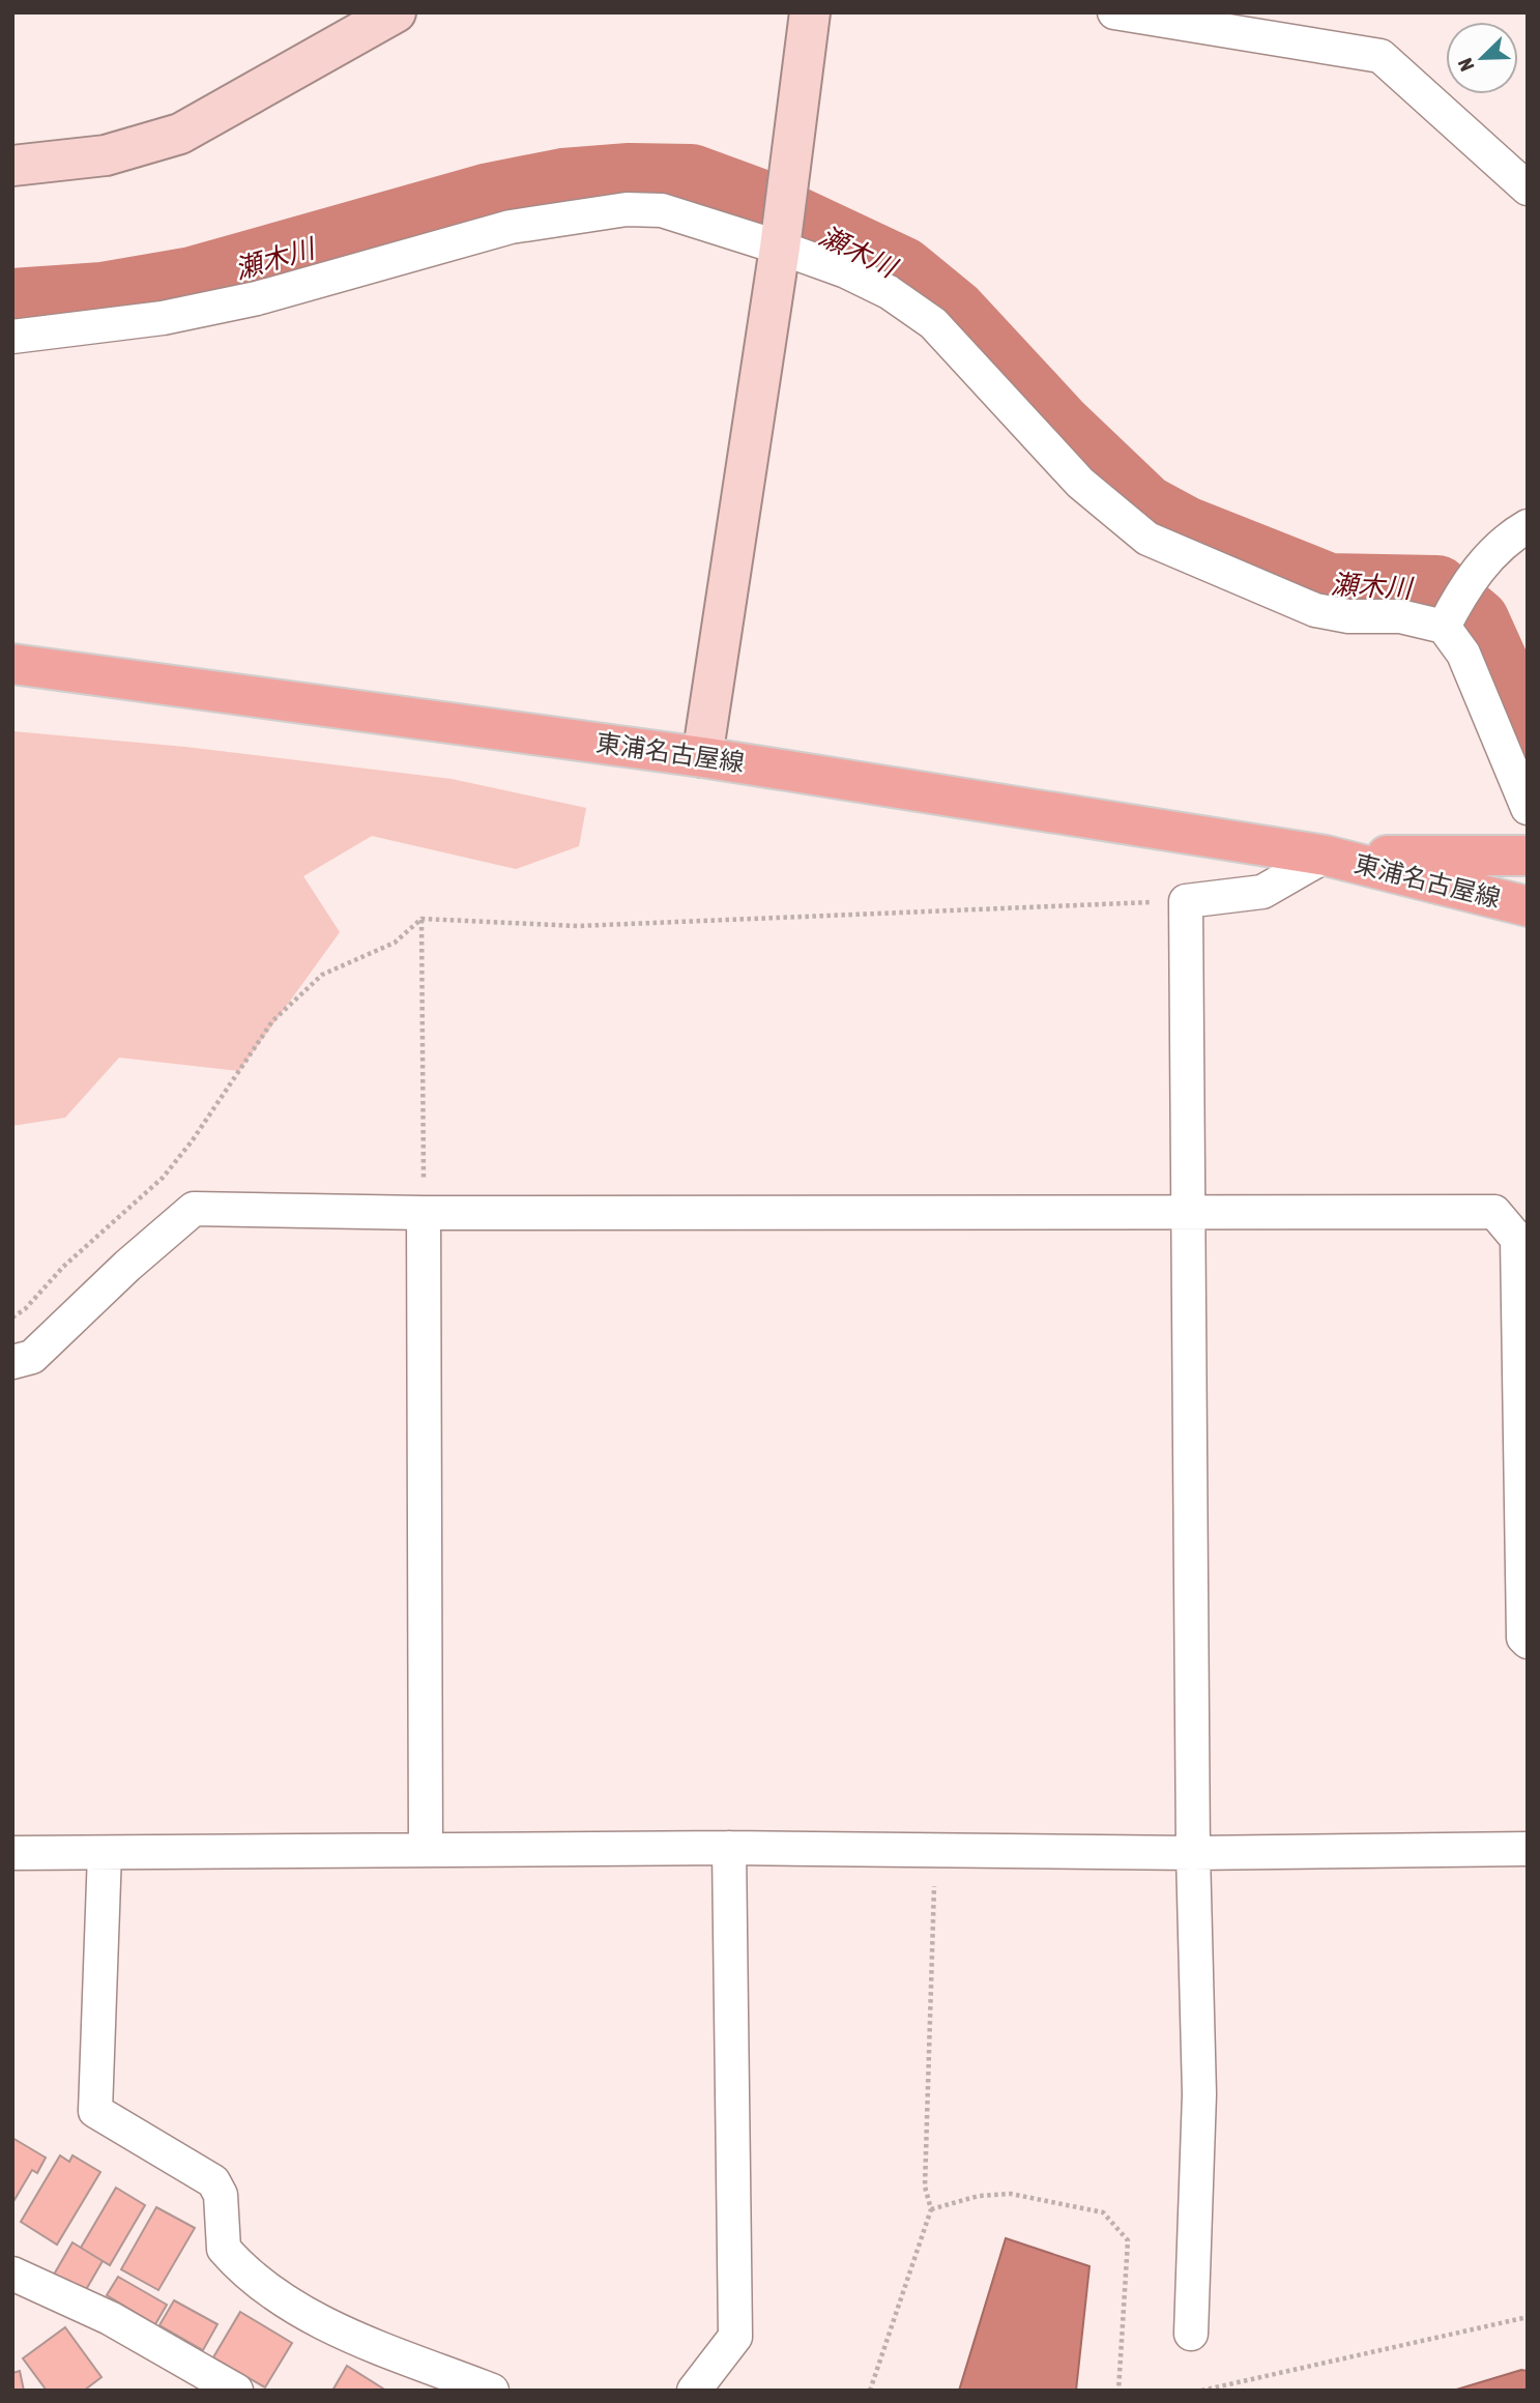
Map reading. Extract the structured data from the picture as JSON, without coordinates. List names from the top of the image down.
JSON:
{
  "streets": {
    "main road": ["東浦名古屋線"]
  },
  "water": ["瀬木川"],
  "north": "bottom left"
}
